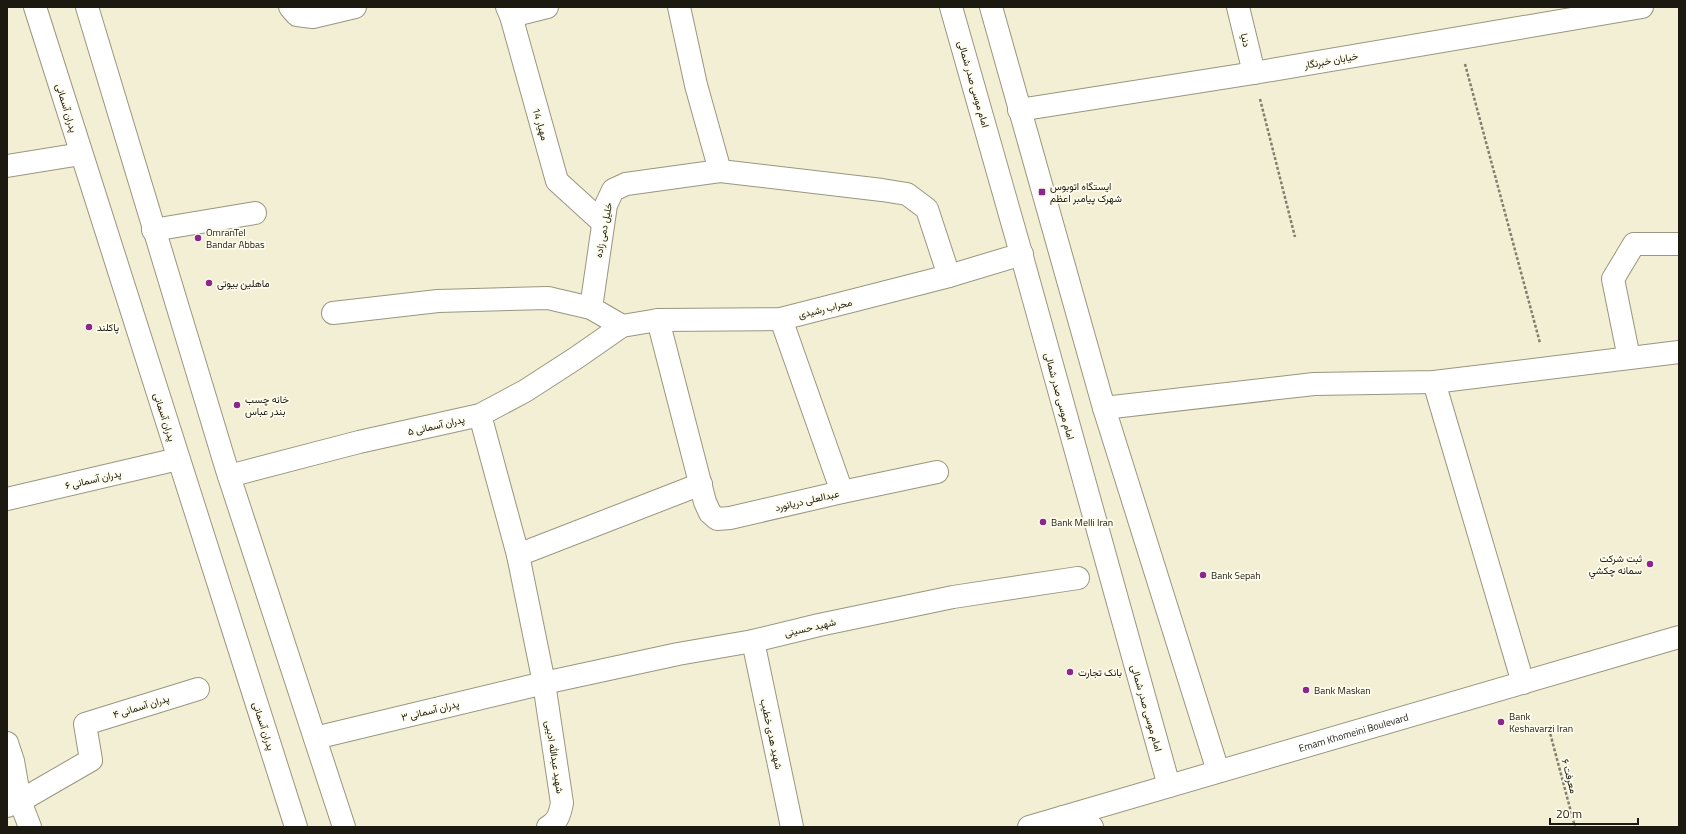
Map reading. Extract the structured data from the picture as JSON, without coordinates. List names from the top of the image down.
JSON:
{
  "streets": {
    "street": [
      "دنیا",
      "خیابان خبرنگار",
      "امام موسی صدر شمالی",
      "پدران آسمانی",
      "مهیار 14",
      "خلیل دمی زاده",
      "محراب رشیدی",
      "پدران آسمانی ۵",
      "پدران آسمانی ۶",
      "عبدالعلی دریانورد",
      "شهید حسینی",
      "پدران آسمانی ۴",
      "پدران آسمانی ۳",
      "Emam Khomeini Boulevard",
      "شهید هدی خطیب",
      "شهید عبدالله ادیبی"
    ],
    "path": ["معرفت ۶"]
  },
  "crossings": [
    ["دنیا", "خیابان خبرنگار"],
    ["امام موسی صدر شمالی", "محراب رشیدی"],
    ["امام موسی صدر شمالی", "Emam Khomeini Boulevard"],
    ["پدران آسمانی", "پدران آسمانی ۶"],
    ["مهیار 14", "خلیل دمی زاده"],
    ["خلیل دمی زاده", "محراب رشیدی"],
    ["محراب رشیدی", "پدران آسمانی ۵"],
    ["محراب رشیدی", "عبدالعلی دریانورد"],
    ["پدران آسمانی ۵", "شهید عبدالله ادیبی"],
    ["شهید حسینی", "پدران آسمانی ۳"],
    ["شهید حسینی", "شهید هدی خطیب"],
    ["شهید حسینی", "شهید عبدالله ادیبی"],
    ["پدران آسمانی ۳", "شهید عبدالله ادیبی"]
  ],
  "places": {
    "transit": ["ایستگاه اتوبوس شهرک پیامبر اعظم"],
    "other": [
      "OmranTel Bandar Abbas",
      "ماهلین بیوتی",
      "پاکلند",
      "خانه چسب بندر عباس",
      "Bank Melli Iran",
      "ثبت شركت سمانه چكشي",
      "Bank Sepah",
      "بانک تجارت",
      "Bank Maskan",
      "Bank Keshavarzi Iran"
    ]
  },
  "scale_bar": "20 m"
}
